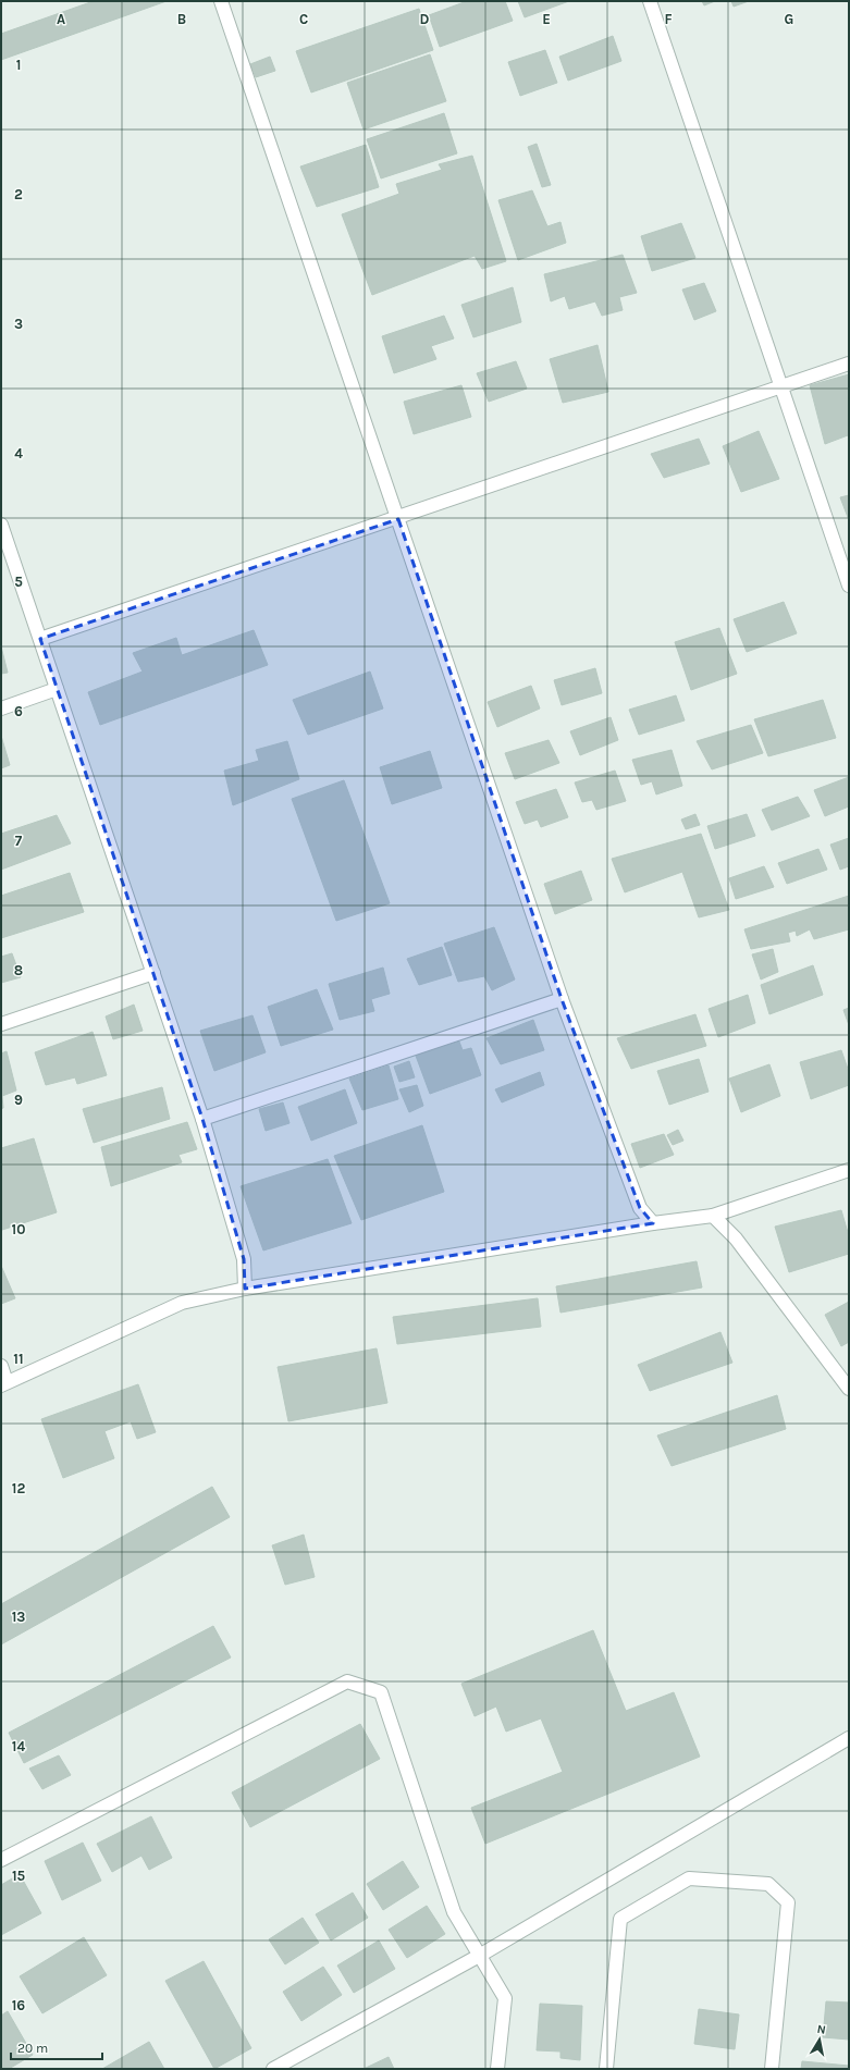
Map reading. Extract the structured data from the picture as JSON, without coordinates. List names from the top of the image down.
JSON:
{
  "scale_bar": "20 m",
  "north": "top",
  "grid": {
    "columns": [
      "A",
      "B",
      "C",
      "D",
      "E",
      "F",
      "G"
    ],
    "rows": [
      "1",
      "2",
      "3",
      "4",
      "5",
      "6",
      "7",
      "8",
      "9",
      "10",
      "11",
      "12",
      "13",
      "14",
      "15",
      "16"
    ]
  }
}
